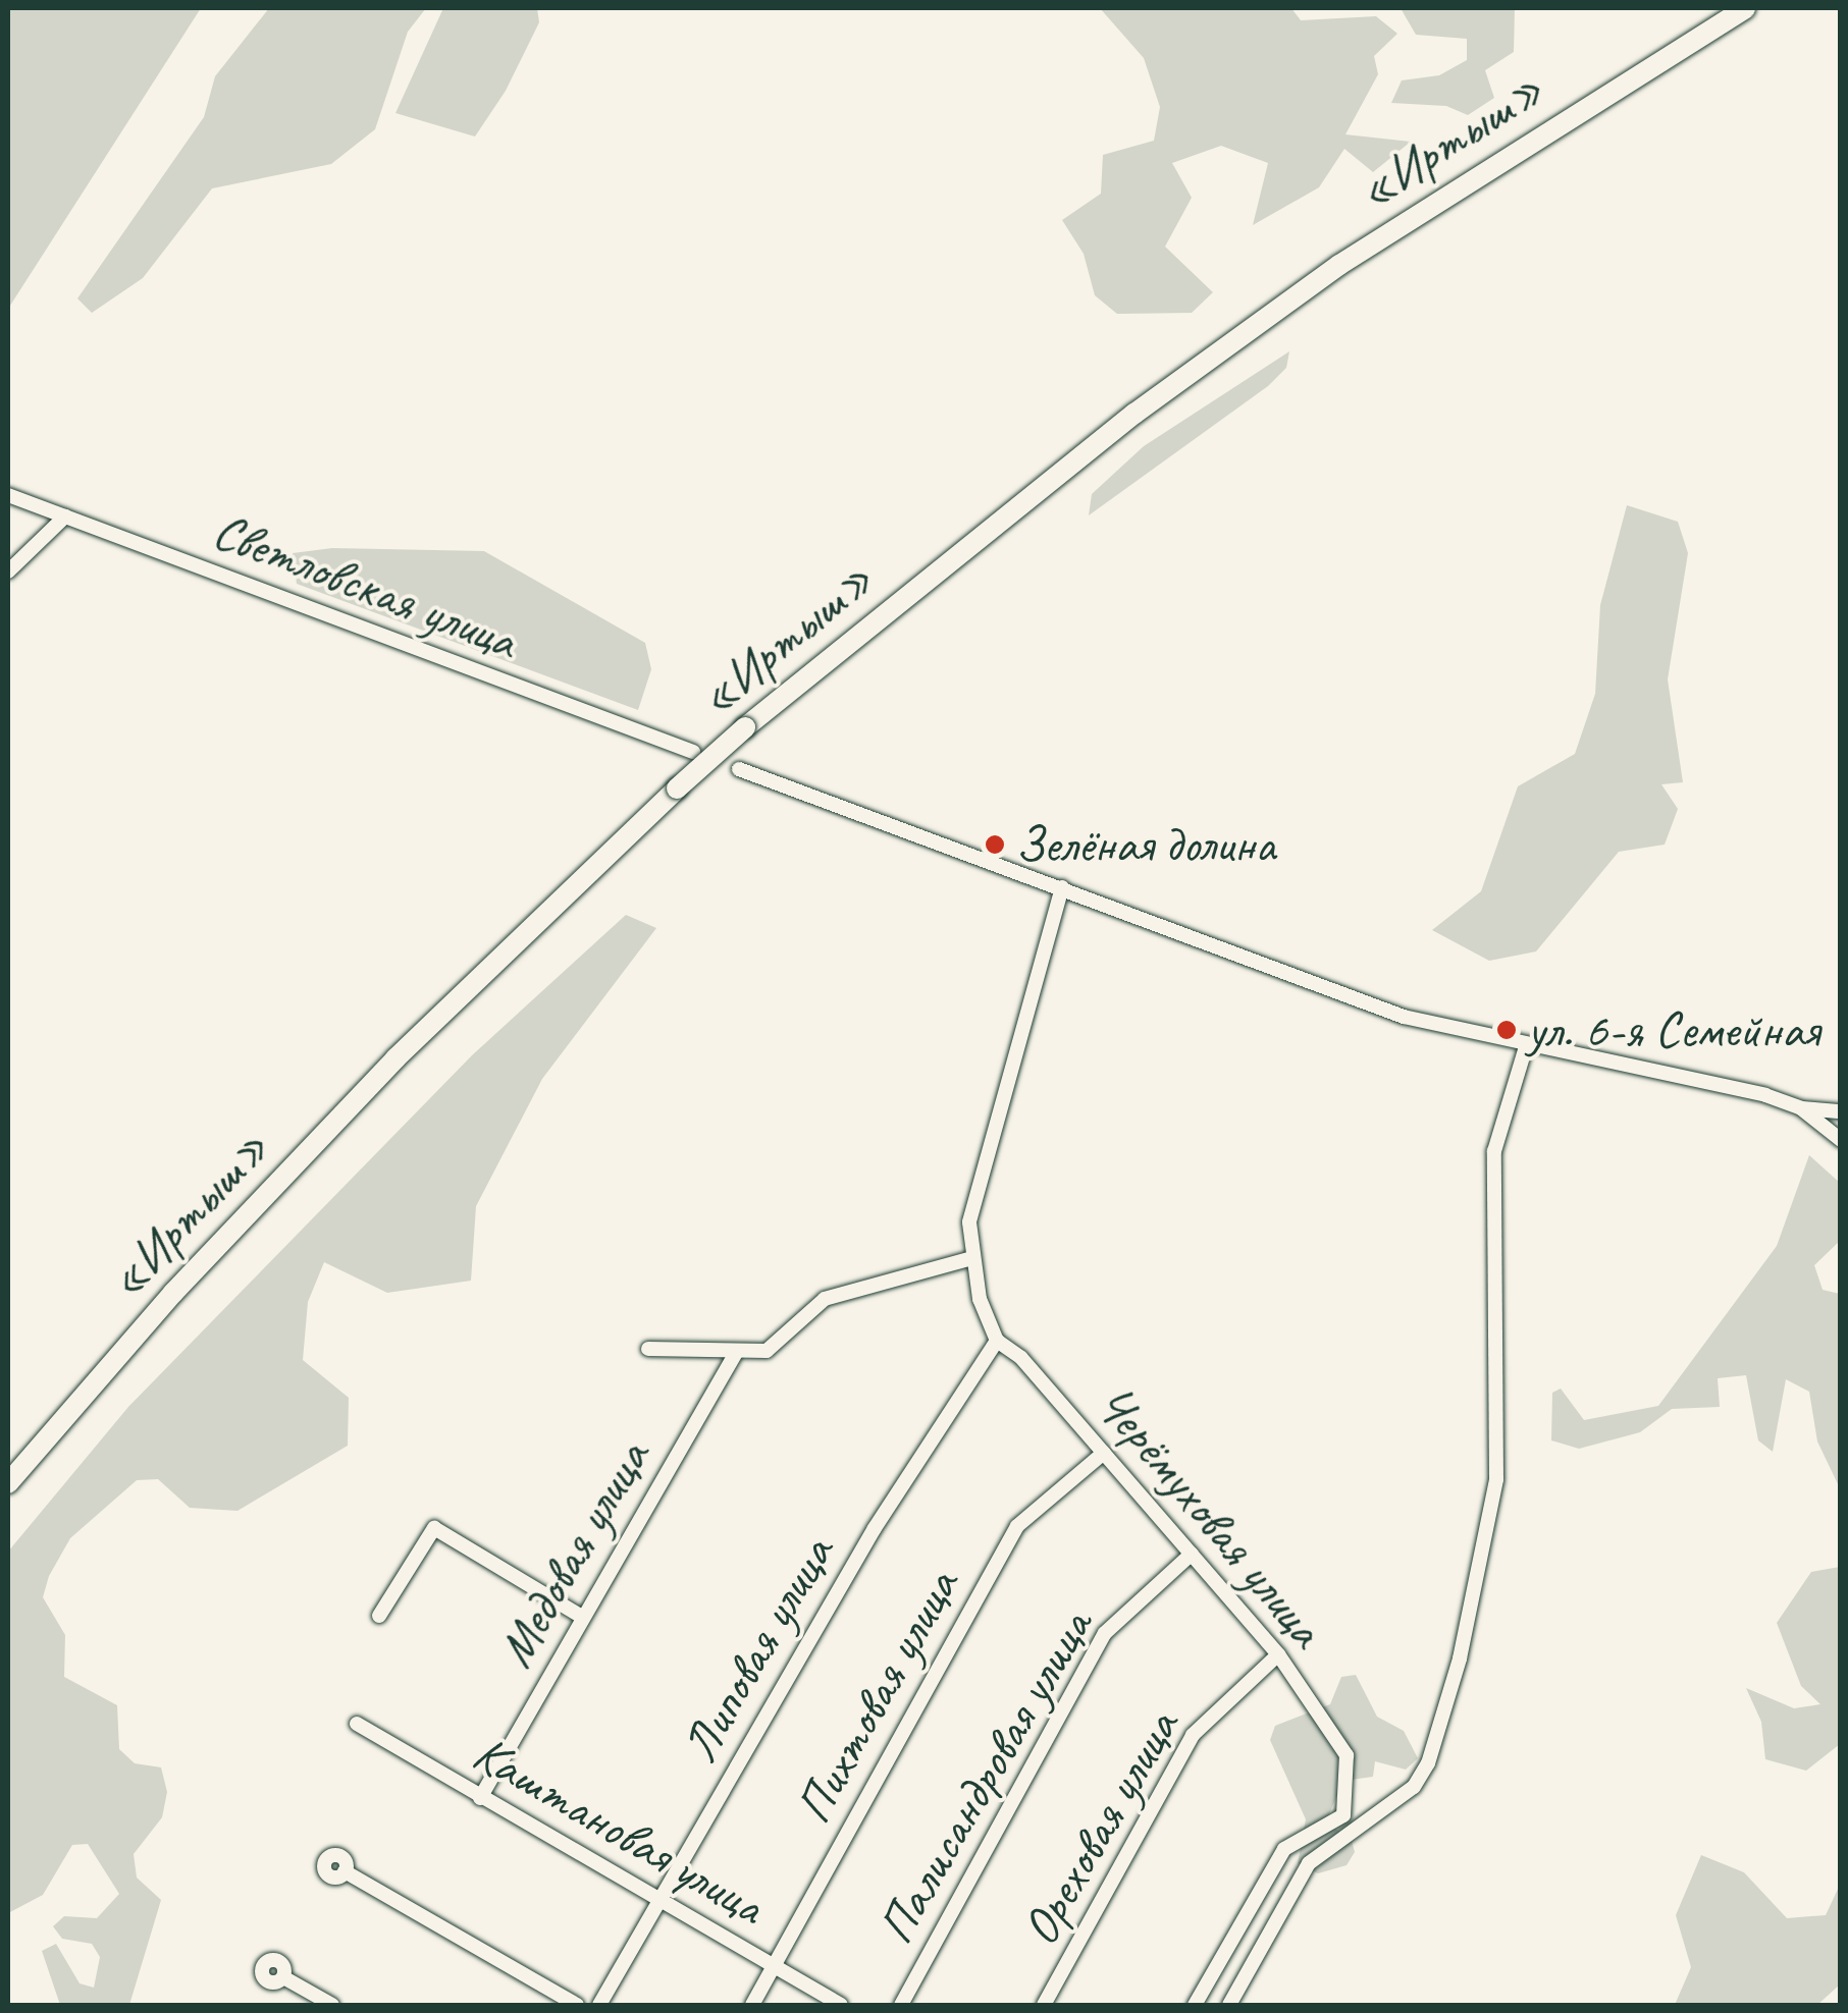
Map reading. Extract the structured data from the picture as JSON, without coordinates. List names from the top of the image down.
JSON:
{
  "streets": {
    "highway": ["«Иртыш»"],
    "street": [
      "Светловская улица",
      "Черёмуховая улица",
      "Медовая улица",
      "Липовая улица",
      "Пихтовая улица",
      "Палисандровая улица",
      "Ореховая улица",
      "Каштановая улица"
    ]
  },
  "crossings": [
    ["Черёмуховая улица", "Липовая улица"],
    ["Черёмуховая улица", "Пихтовая улица"],
    ["Черёмуховая улица", "Палисандровая улица"],
    ["Черёмуховая улица", "Ореховая улица"],
    ["Медовая улица", "Каштановая улица"],
    ["Липовая улица", "Каштановая улица"],
    ["Пихтовая улица", "Каштановая улица"]
  ],
  "places": ["Зелёная долина", "ул. 6-я Семейная"]
}
